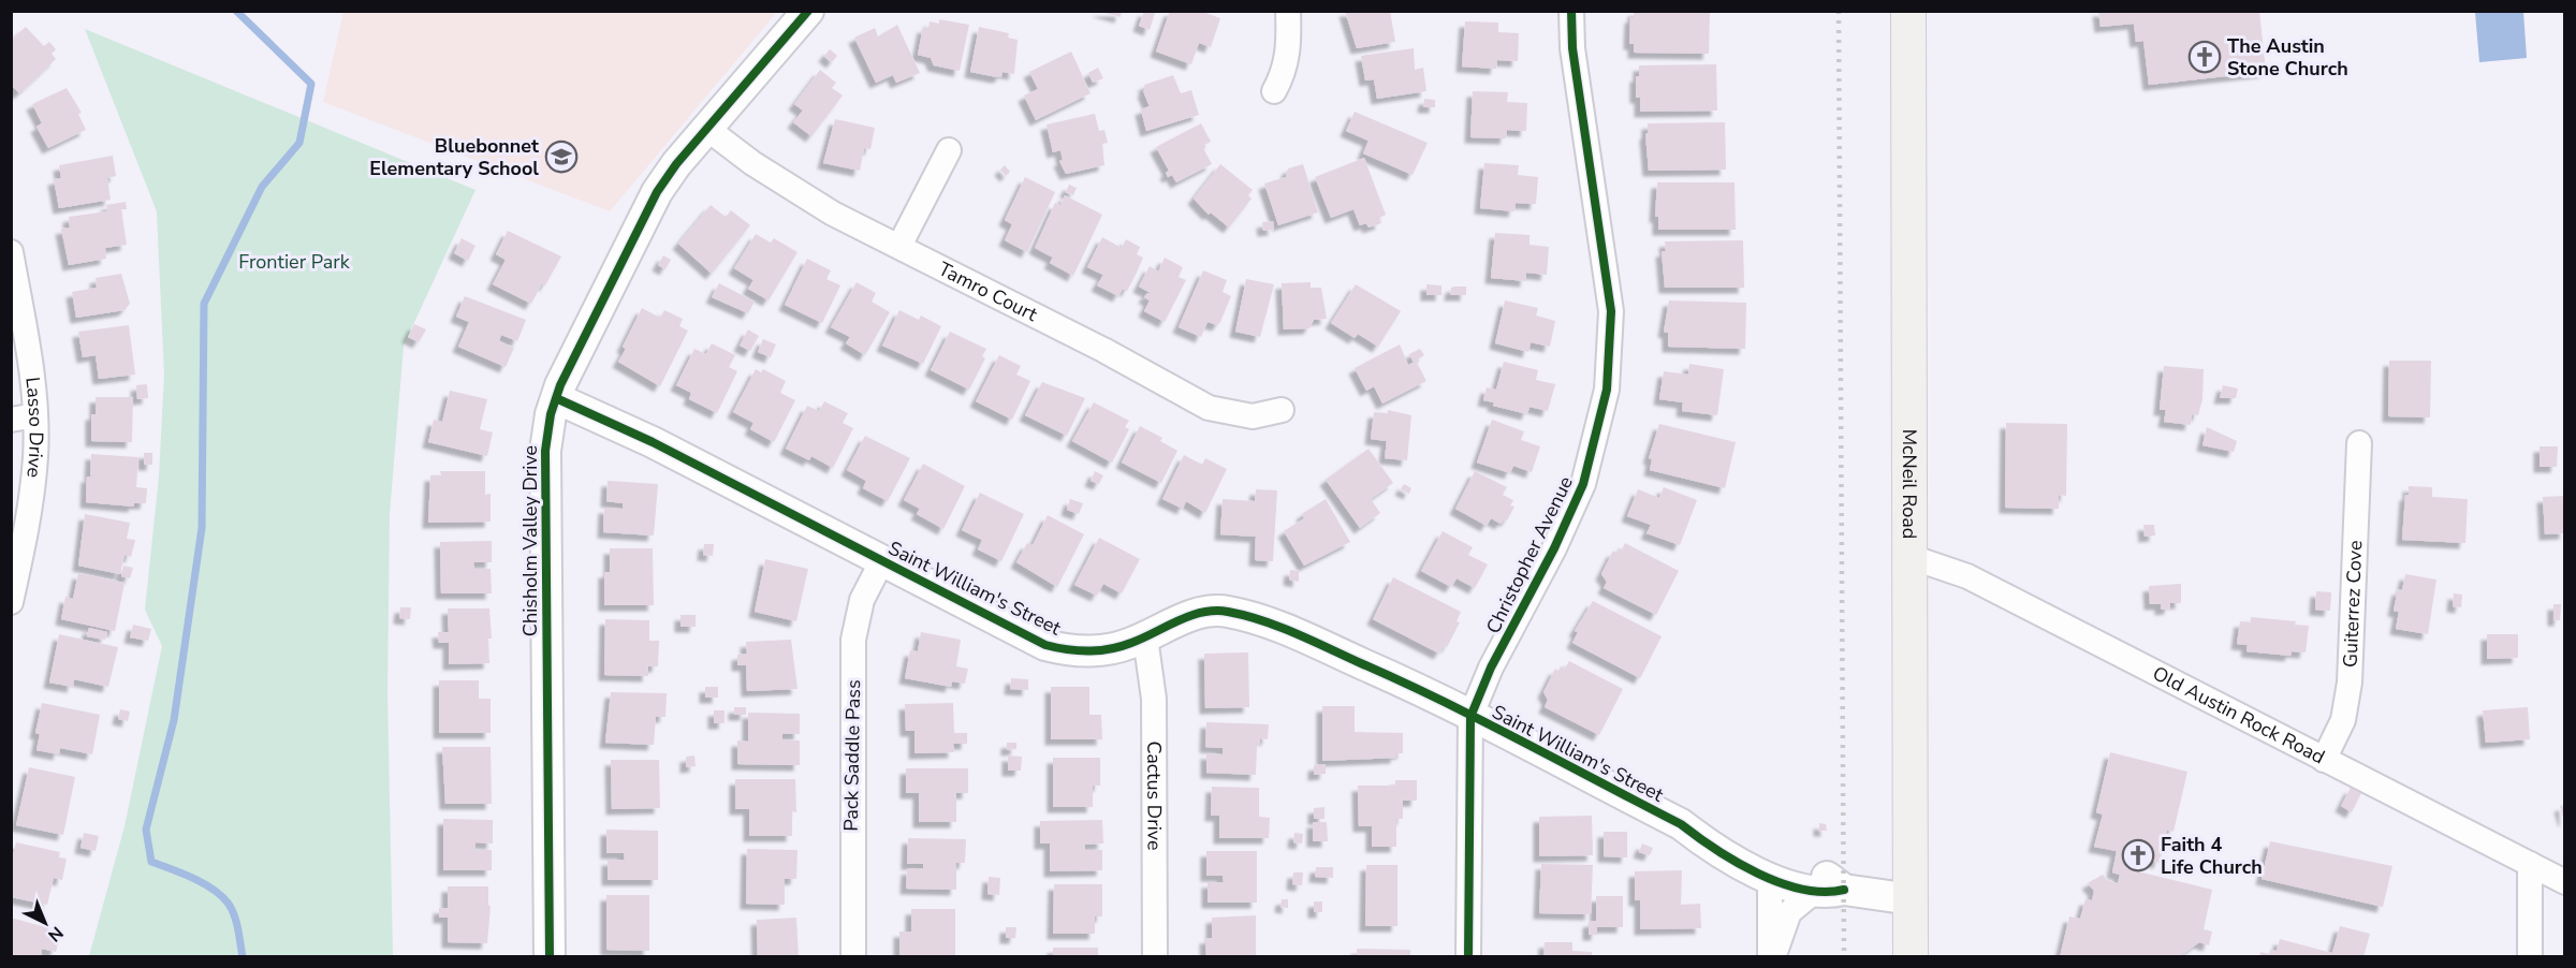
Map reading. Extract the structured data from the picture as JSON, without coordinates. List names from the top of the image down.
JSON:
{
  "streets": {
    "main road": ["McNeil Road"],
    "street": [
      "Tamro Court",
      "Lasso Drive",
      "Chisholm Valley Drive",
      "Christopher Avenue",
      "Saint William's Street",
      "Guiterrez Cove",
      "Old Austin Rock Road",
      "Pack Saddle Pass",
      "Cactus Drive"
    ]
  },
  "crossings": [
    ["Tamro Court", "Chisholm Valley Drive"],
    ["McNeil Road", "Saint William's Street"],
    ["McNeil Road", "Old Austin Rock Road"],
    ["Chisholm Valley Drive", "Saint William's Street"],
    ["Christopher Avenue", "Saint William's Street"],
    ["Saint William's Street", "Pack Saddle Pass"],
    ["Saint William's Street", "Cactus Drive"],
    ["Guiterrez Cove", "Old Austin Rock Road"]
  ],
  "parks": ["Frontier Park"],
  "places": {
    "church": ["The Austin Stone Church", "Faith 4 Life Church"],
    "school or university": ["Bluebonnet Elementary School"]
  },
  "north": "bottom right"
}
